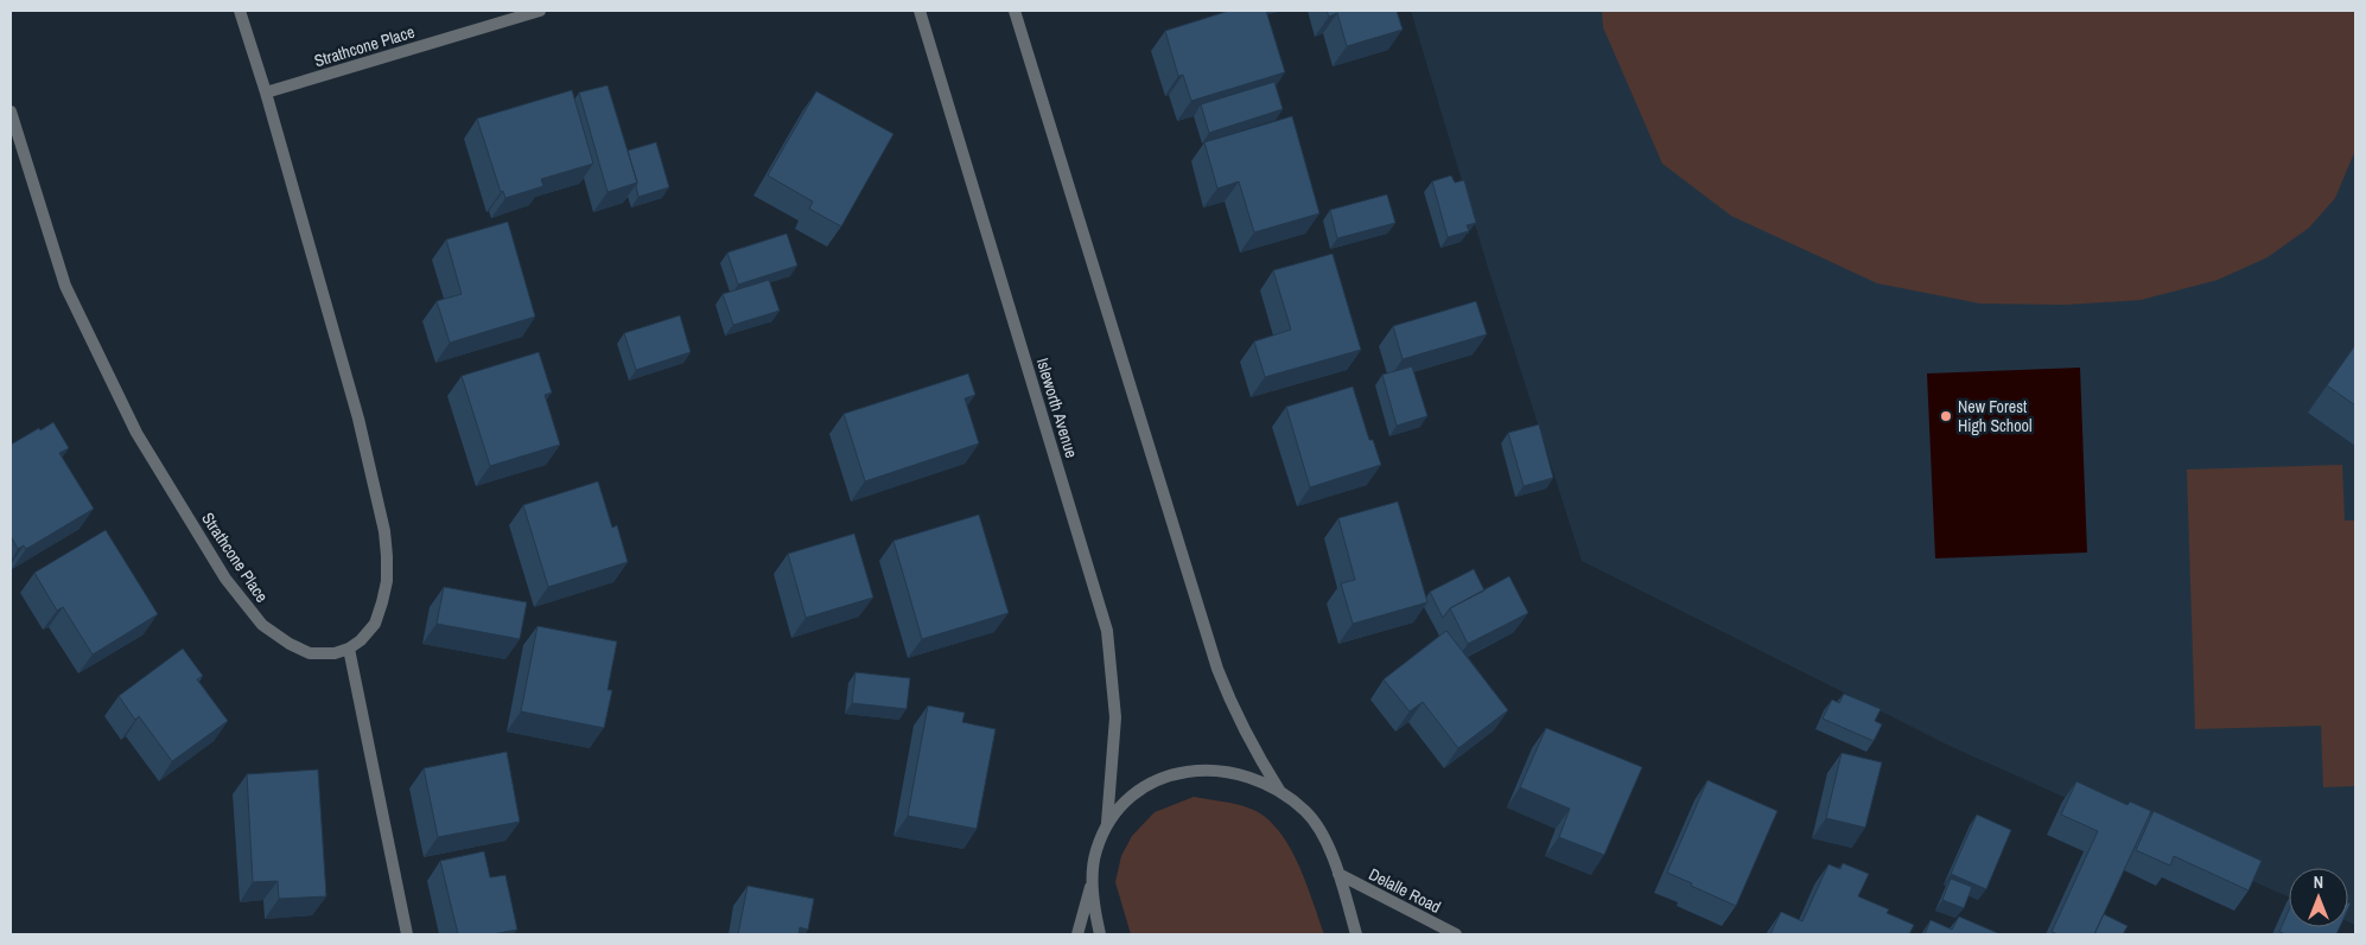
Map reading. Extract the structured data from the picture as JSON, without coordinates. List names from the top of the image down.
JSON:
{
  "streets": {
    "street": ["Strathcone Place", "Isleworth Avenue", "Delalle Road"]
  },
  "places": ["New Forest High School"],
  "north": "top"
}
